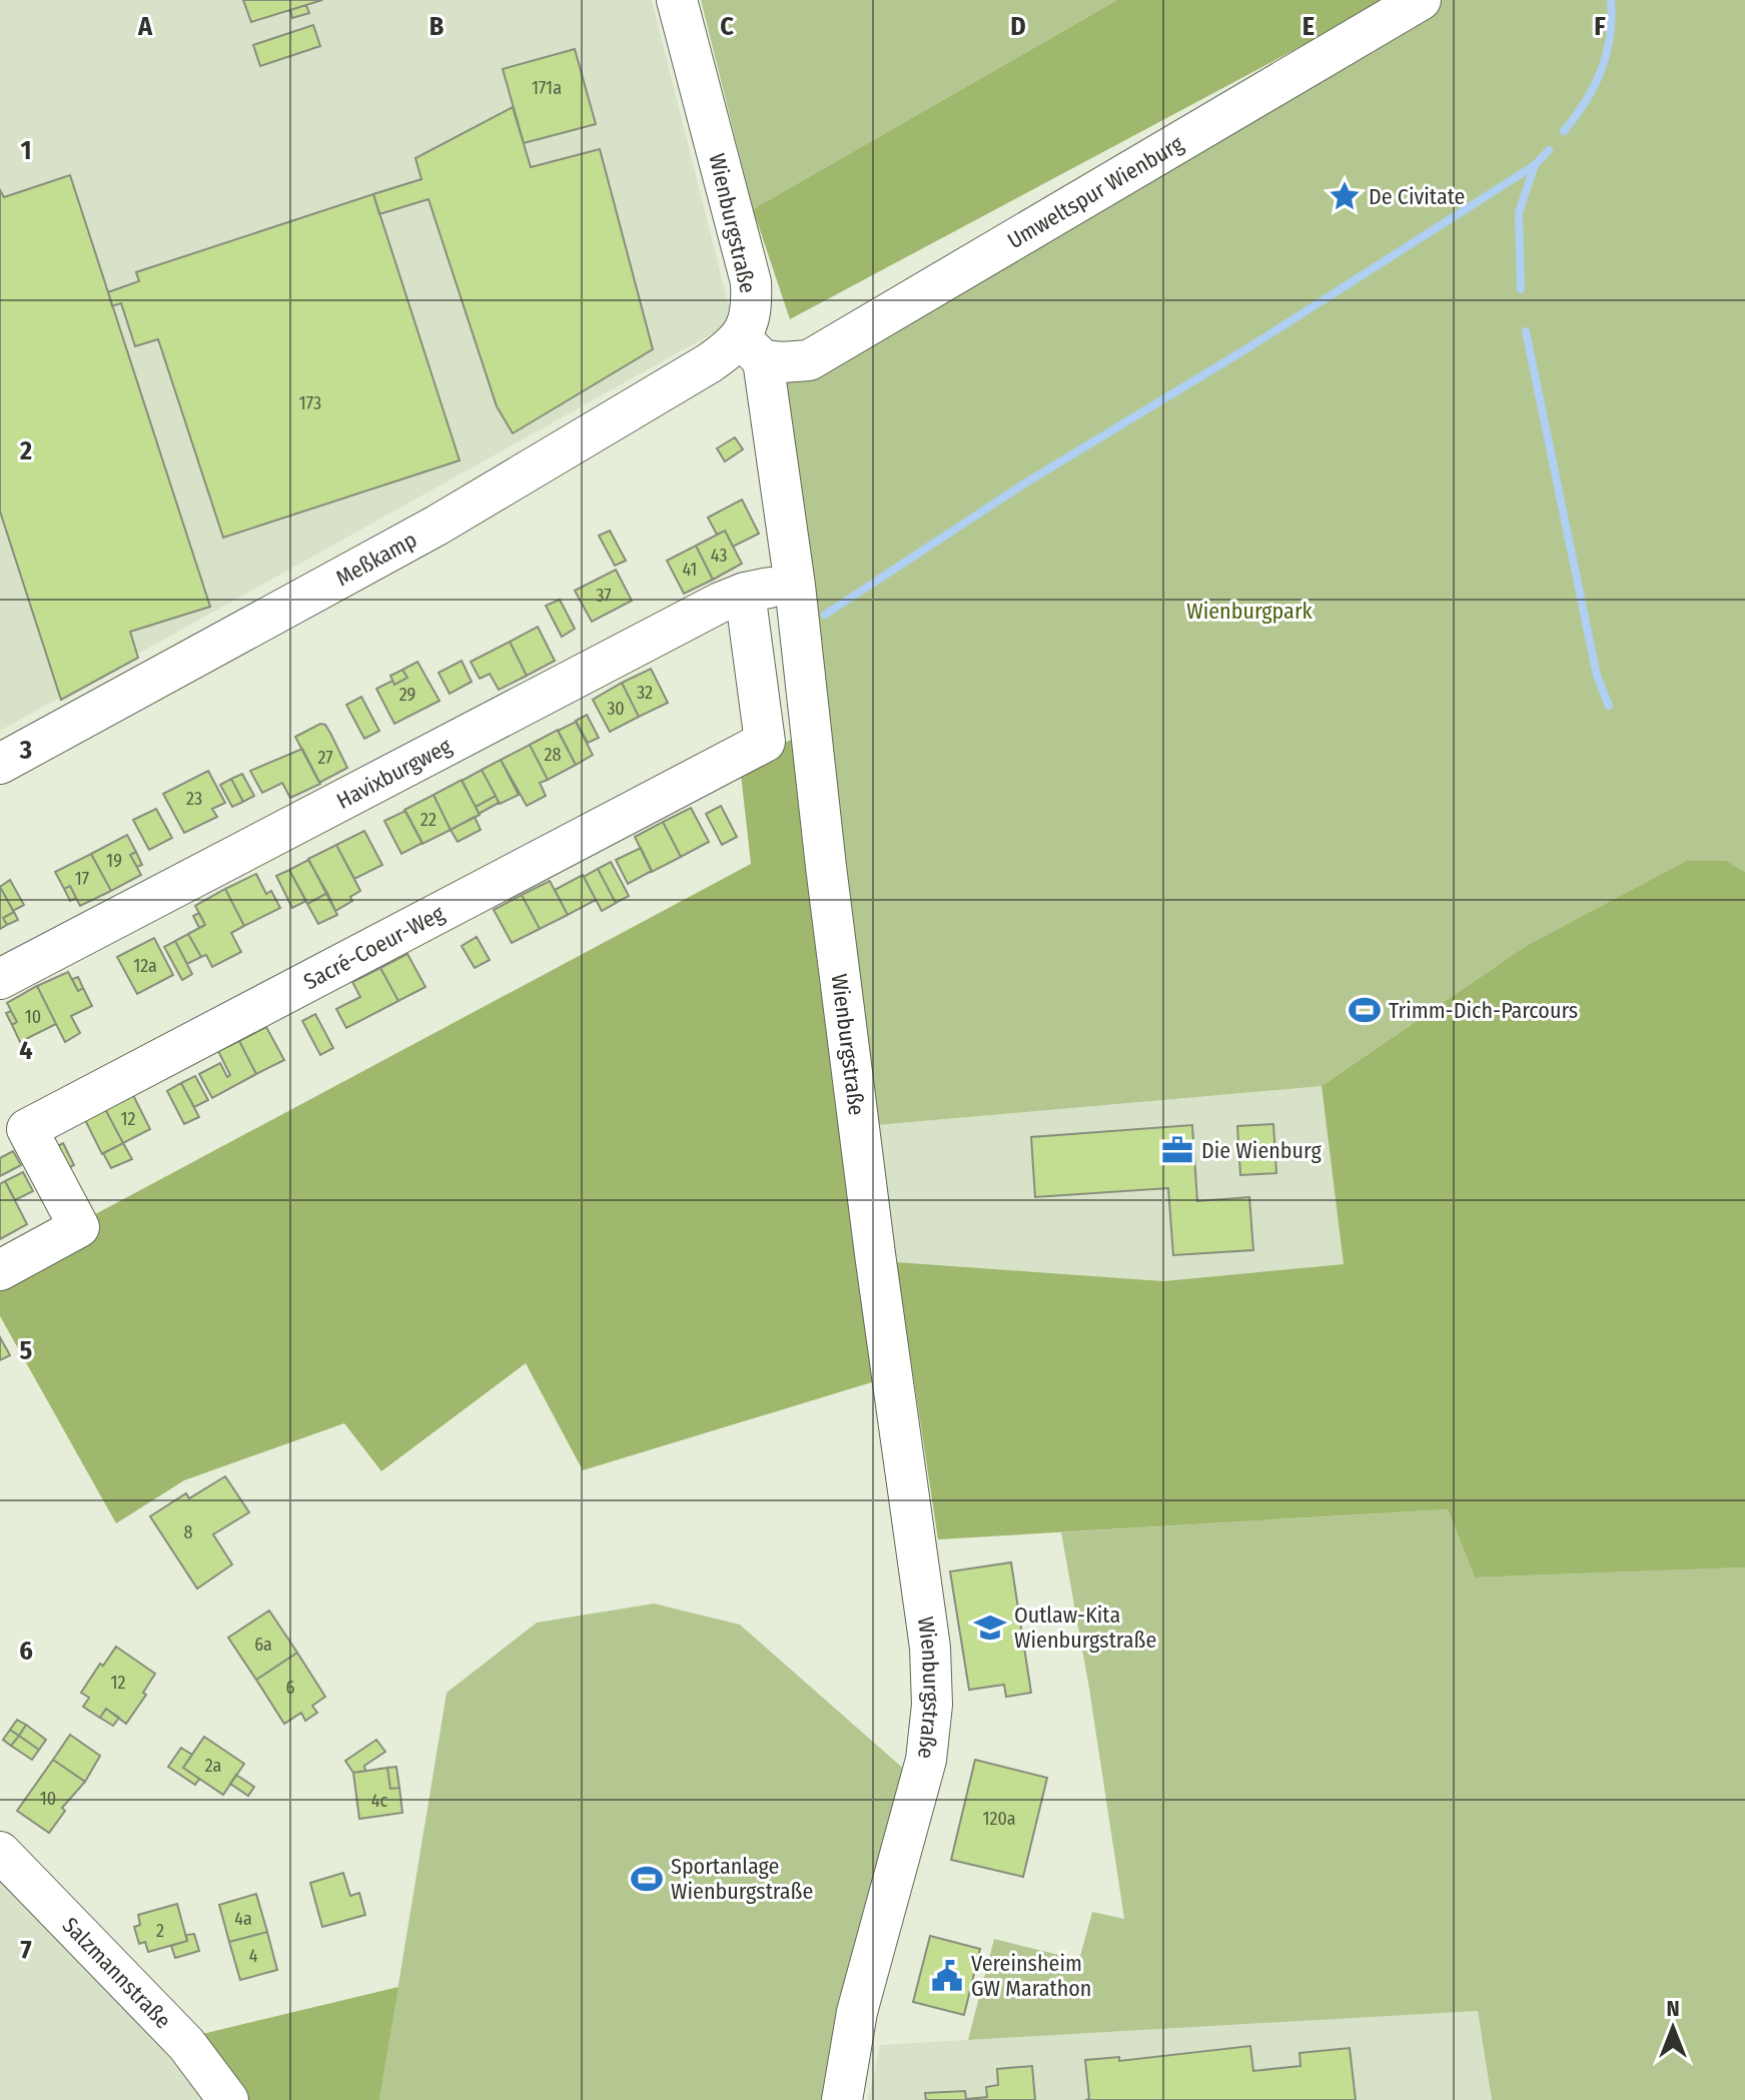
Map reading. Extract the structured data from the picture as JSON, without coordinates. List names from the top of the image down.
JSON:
{
  "streets": {
    "street": [
      "Umweltspur Wienburg",
      "Wienburgstraße",
      "Meßkamp",
      "Havixburgweg",
      "Sacré-Coeur-Weg",
      "Salzmannstraße"
    ]
  },
  "crossings": [
    ["Umweltspur Wienburg", "Wienburgstraße"],
    ["Umweltspur Wienburg", "Meßkamp"],
    ["Wienburgstraße", "Meßkamp"],
    ["Wienburgstraße", "Havixburgweg"],
    ["Havixburgweg", "Sacré-Coeur-Weg"]
  ],
  "parks": ["Wienburgpark"],
  "places": {
    "place": ["De Civitate"],
    "sports": ["Trimm-Dich-Parcours", "Sportanlage Wienburgstraße"],
    "office": ["Die Wienburg"],
    "school or university": ["Outlaw-Kita Wienburgstraße"],
    "public building": ["Vereinsheim GW Marathon"]
  },
  "house_numbers": [
    "171a",
    "173",
    "43",
    "41",
    "37",
    "32",
    "29",
    "30",
    "28",
    "27",
    "23",
    "22",
    "19",
    "17",
    "12a",
    "10",
    "12",
    "8",
    "6a",
    "12",
    "6",
    "2a",
    "10",
    "4c",
    "120a",
    "4a",
    "2",
    "4"
  ],
  "north": "top",
  "grid": {
    "columns": [
      "A",
      "B",
      "C",
      "D",
      "E",
      "F"
    ],
    "rows": [
      "1",
      "2",
      "3",
      "4",
      "5",
      "6",
      "7"
    ]
  }
}
